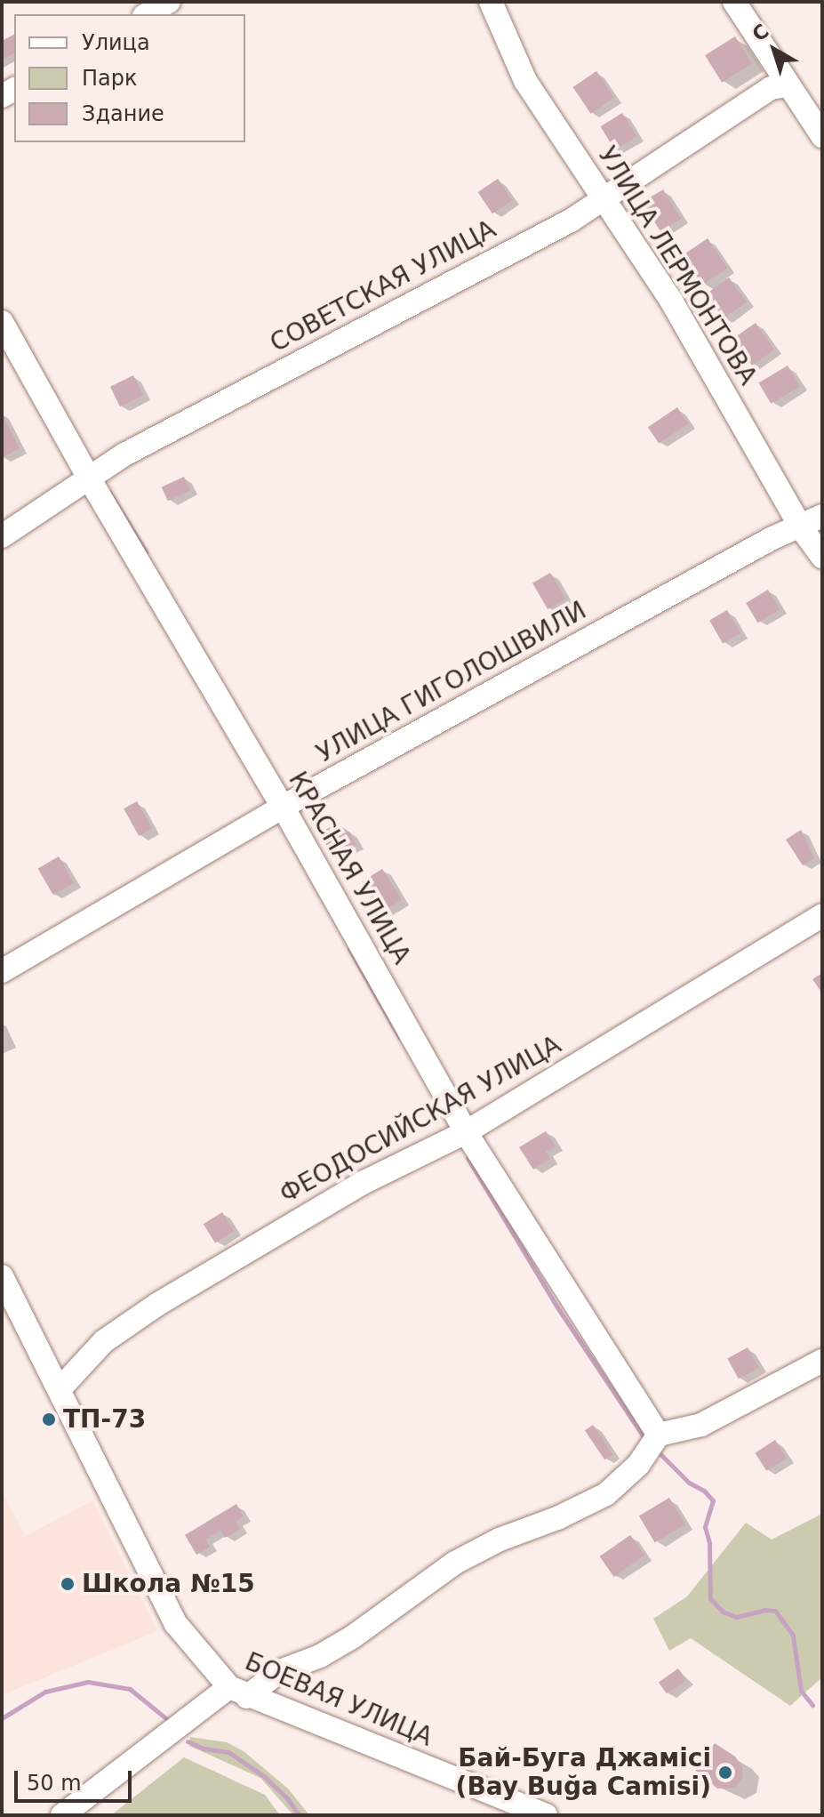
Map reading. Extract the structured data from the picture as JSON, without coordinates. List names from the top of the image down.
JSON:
{
  "streets": {
    "street": [
      "УЛИЦА ЛЕРМОНТОВА",
      "СОВЕТСКАЯ УЛИЦА",
      "УЛИЦА ГИГОЛОШВИЛИ",
      "КРАСНАЯ УЛИЦА",
      "ФЕОДОСИЙСКАЯ УЛИЦА",
      "БОЕВАЯ УЛИЦА"
    ]
  },
  "crossings": [
    ["УЛИЦА ЛЕРМОНТОВА", "СОВЕТСКАЯ УЛИЦА"],
    ["УЛИЦА ЛЕРМОНТОВА", "УЛИЦА ГИГОЛОШВИЛИ"],
    ["СОВЕТСКАЯ УЛИЦА", "КРАСНАЯ УЛИЦА"],
    ["УЛИЦА ГИГОЛОШВИЛИ", "КРАСНАЯ УЛИЦА"],
    ["КРАСНАЯ УЛИЦА", "ФЕОДОСИЙСКАЯ УЛИЦА"],
    ["ФЕОДОСИЙСКАЯ УЛИЦА", "БОЕВАЯ УЛИЦА"]
  ],
  "places": ["ТП-73", "Школа №15", "Бай-Буга Джамісі (Bay Buğa Camisi)"],
  "legend": ["Улица", "Парк", "Здание"],
  "scale_bar": "50 m",
  "north": "top left"
}
